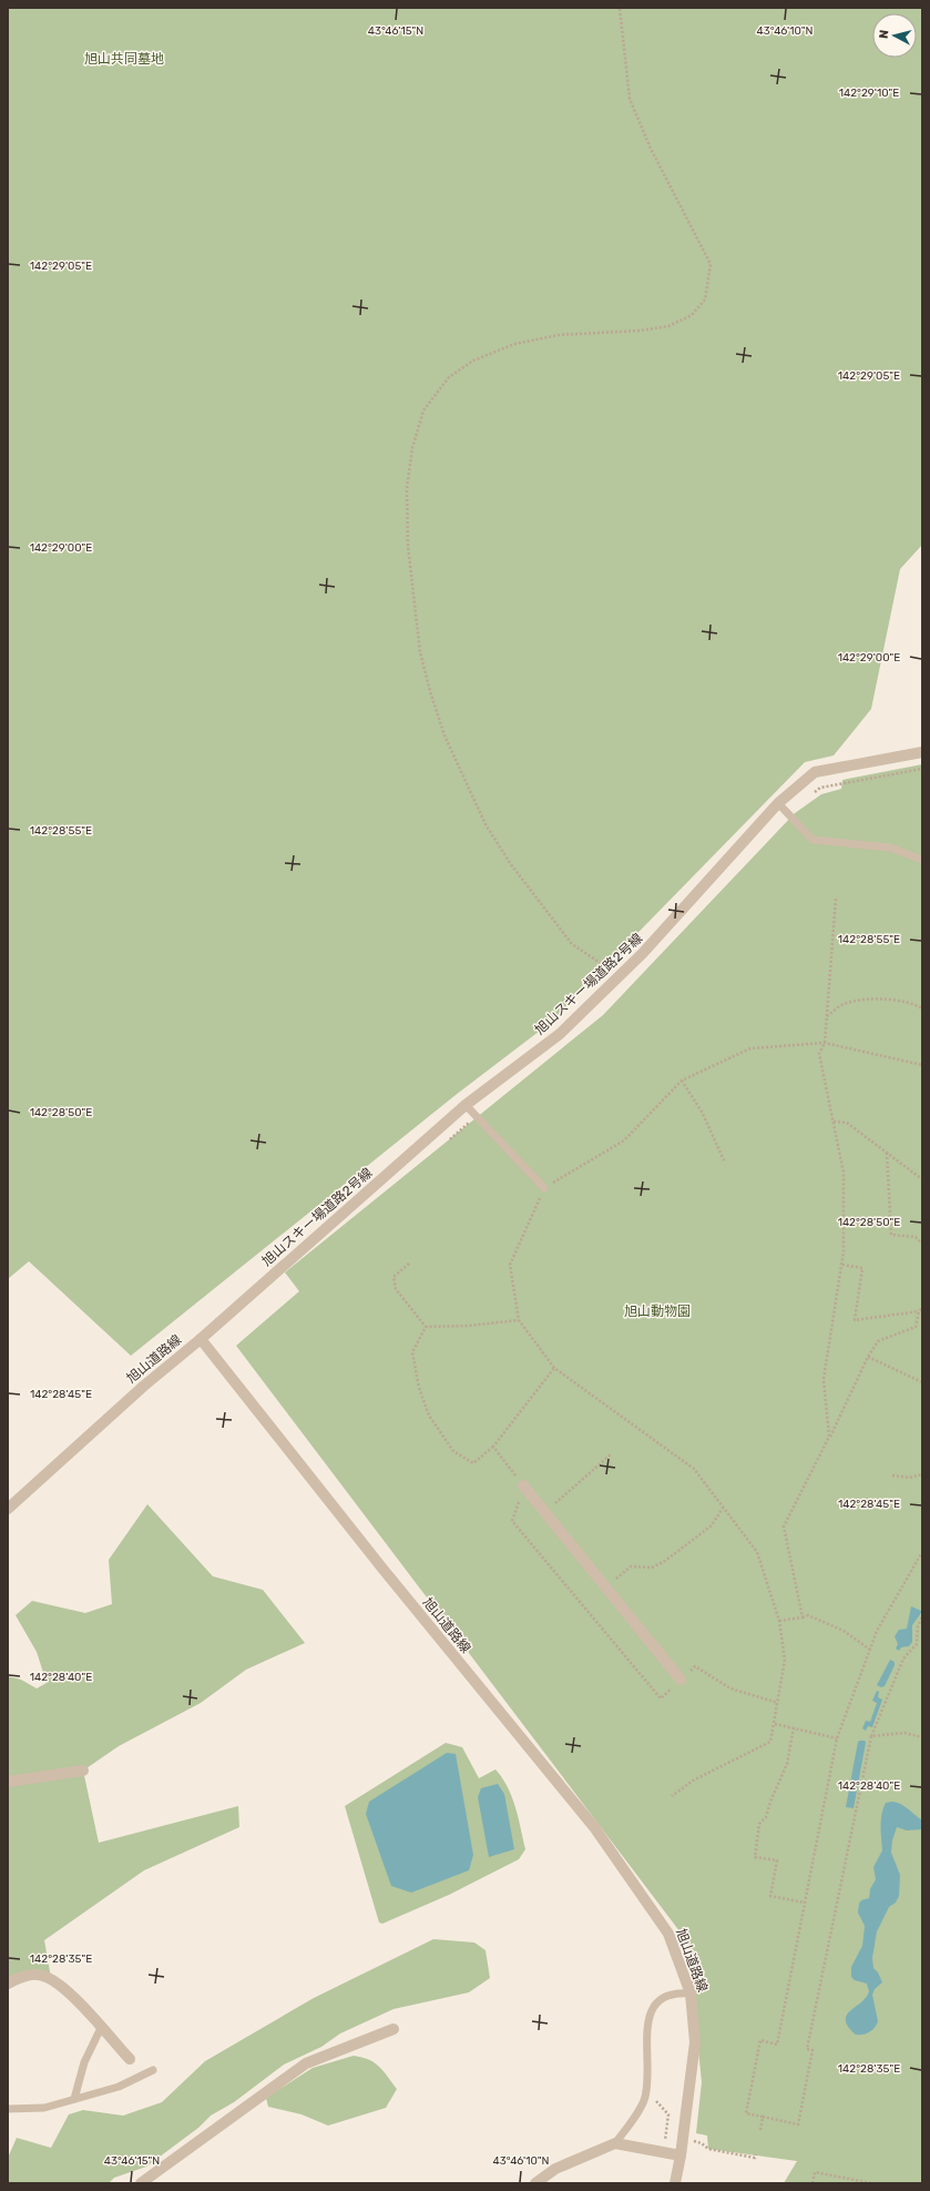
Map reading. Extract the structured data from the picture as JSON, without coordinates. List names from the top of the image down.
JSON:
{
  "streets": {
    "street": ["旭山スキー場道路2号線", "旭山道路線"]
  },
  "crossings": [
    ["旭山スキー場道路2号線", "旭山道路線"]
  ],
  "parks": ["旭山共同墓地", "旭山動物園"],
  "north": "left",
  "coordinates": [
    "43°46'15\"N",
    "43°46'10\"N",
    "142°29'10\"E",
    "142°29'05\"E",
    "142°29'00\"E",
    "142°28'55\"E",
    "142°28'50\"E",
    "142°28'45\"E",
    "142°28'40\"E",
    "142°28'35\"E"
  ]
}
